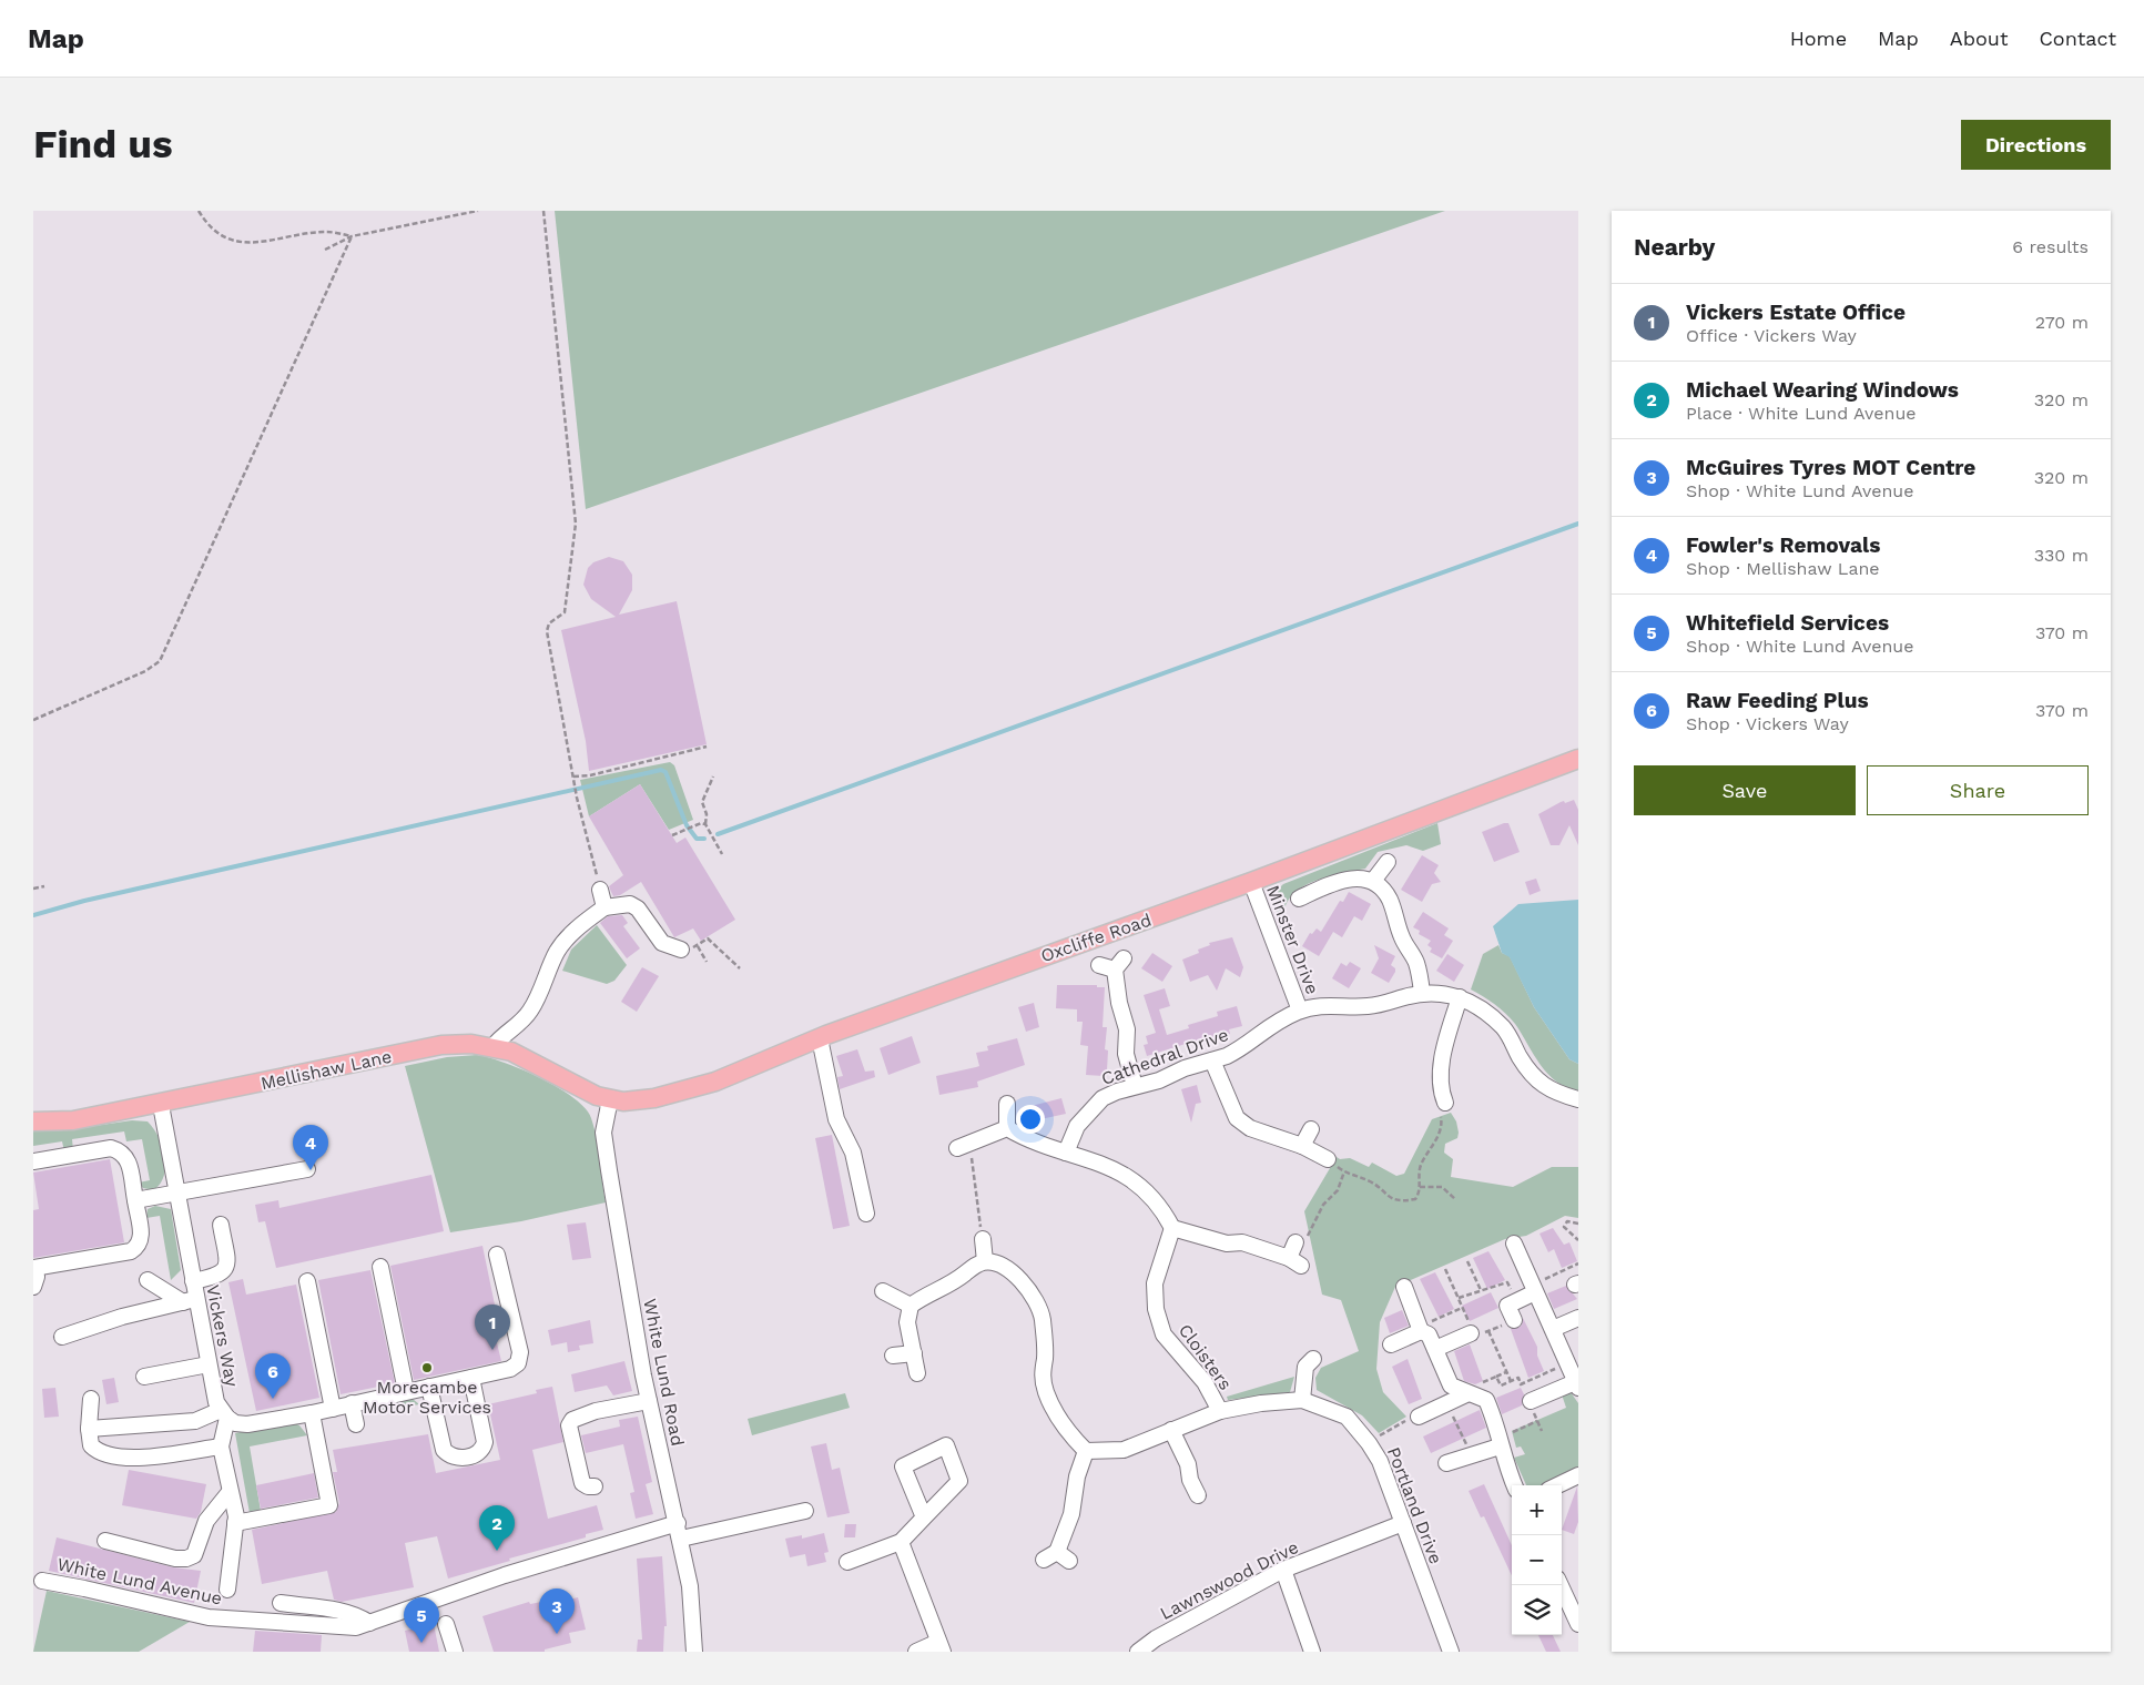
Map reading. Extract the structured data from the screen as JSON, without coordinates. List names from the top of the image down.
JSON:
{
  "streets": {
    "main road": ["Oxcliffe Road", "Mellishaw Lane"],
    "street": [
      "Minster Drive",
      "Cathedral Drive",
      "Vickers Way",
      "Cloisters",
      "White Lund Road",
      "Portland Drive",
      "Lawnswood Drive",
      "White Lund Avenue"
    ]
  },
  "crossings": [
    ["Oxcliffe Road", "Minster Drive"],
    ["Oxcliffe Road", "Mellishaw Lane"],
    ["Oxcliffe Road", "White Lund Road"],
    ["Minster Drive", "Cathedral Drive"],
    ["Mellishaw Lane", "Vickers Way"],
    ["Mellishaw Lane", "White Lund Road"],
    ["Cloisters", "Portland Drive"],
    ["White Lund Road", "White Lund Avenue"],
    ["Portland Drive", "Lawnswood Drive"]
  ],
  "places": ["Morecambe Motor Services"],
  "page": {
    "header": "Map",
    "nav": [
      "Home",
      "Map",
      "About",
      "Contact"
    ],
    "buttons": [
      "Directions",
      ["Save", "Share"]
    ],
    "title": "Find us",
    "heading": ["Nearby", "6 results"],
    "list": [
      {
        "mark": "1",
        "name": "Vickers Estate Office",
        "note": "Office · Vickers Way",
        "value": "270 m"
      },
      {
        "mark": "2",
        "name": "Michael Wearing Windows",
        "note": "Place · White Lund Avenue",
        "value": "320 m"
      },
      {
        "mark": "3",
        "name": "McGuires Tyres MOT Centre",
        "note": "Shop · White Lund Avenue",
        "value": "320 m"
      },
      {
        "mark": "4",
        "name": "Fowler's Removals",
        "note": "Shop · Mellishaw Lane",
        "value": "330 m"
      },
      {
        "mark": "5",
        "name": "Whitefield Services",
        "note": "Shop · White Lund Avenue",
        "value": "370 m"
      },
      {
        "mark": "6",
        "name": "Raw Feeding Plus",
        "note": "Shop · Vickers Way",
        "value": "370 m"
      }
    ],
    "pins": [
      "4",
      "1",
      "6",
      "2",
      "3",
      "5"
    ],
    "map_buttons": ["+", "−"]
  }
}
